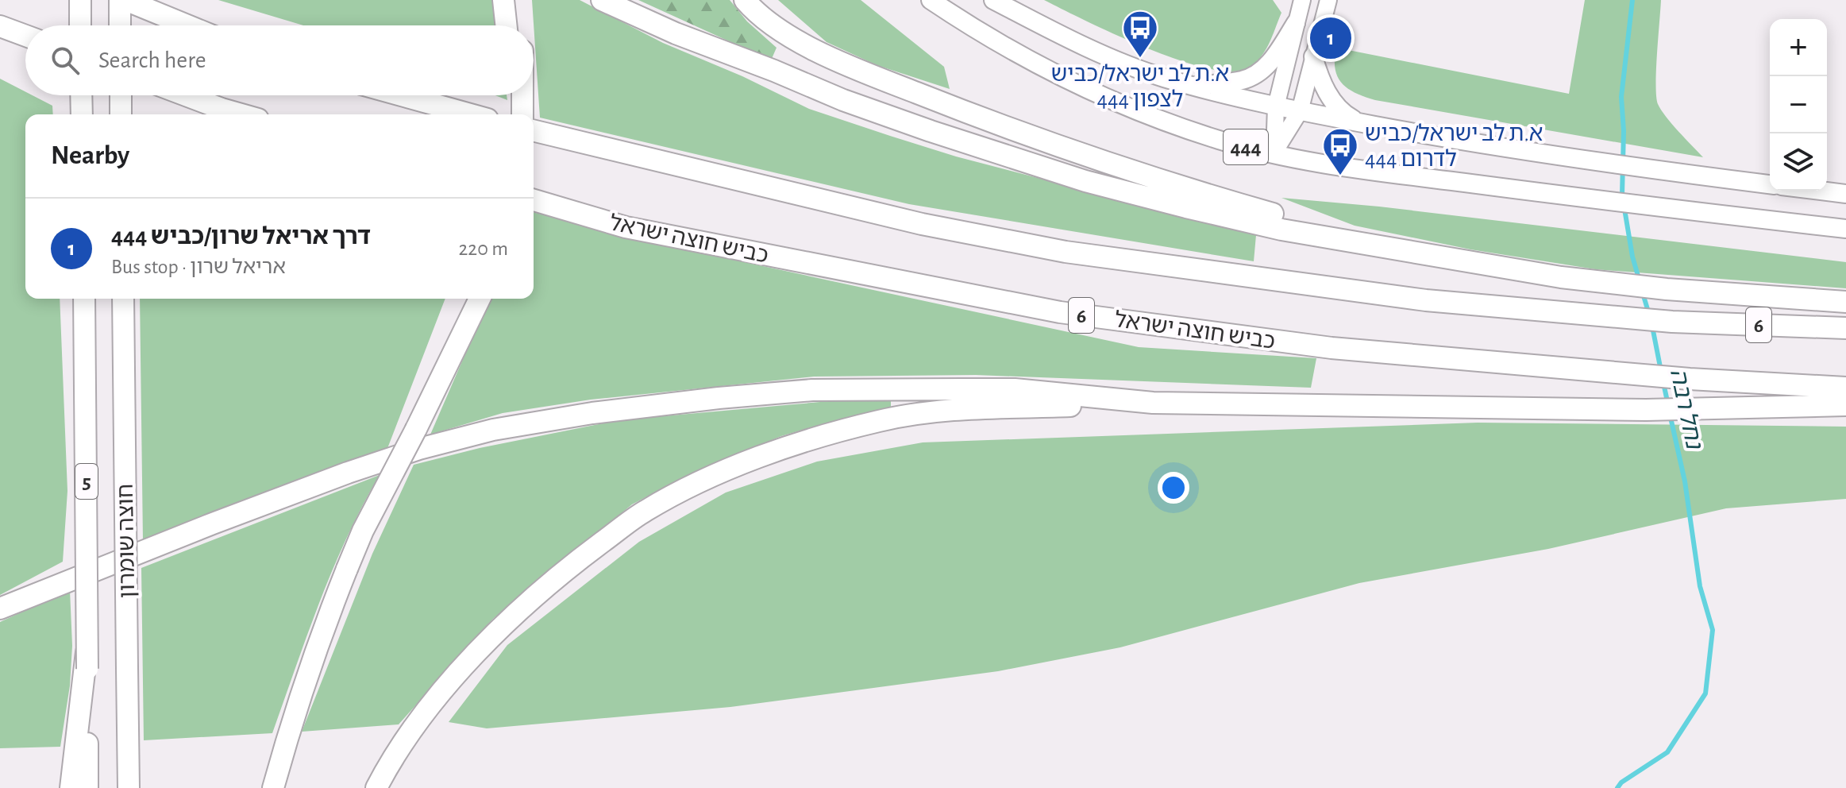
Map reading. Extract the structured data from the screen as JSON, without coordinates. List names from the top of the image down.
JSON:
{
  "streets": {
    "highway": [
      "כביש חוצה ישראל",
      "6",
      "5",
      "חוצה שומרון"
    ],
    "main road": ["444"]
  },
  "water": ["נחל רבה"],
  "places": {
    "bus stop": ["א.ת לב ישראל/כביש 444 לצפון", "א.ת לב ישראל/כביש 444 לדרום"]
  },
  "page": {
    "pins": "1",
    "map_buttons": ["+", "−"],
    "search": "Search here",
    "heading": "Nearby",
    "list": [
      {
        "mark": "1",
        "name": "דרך אריאל שרון/כביש 444",
        "note": "Bus stop · אריאל שרון",
        "value": "220 m"
      }
    ]
  }
}
